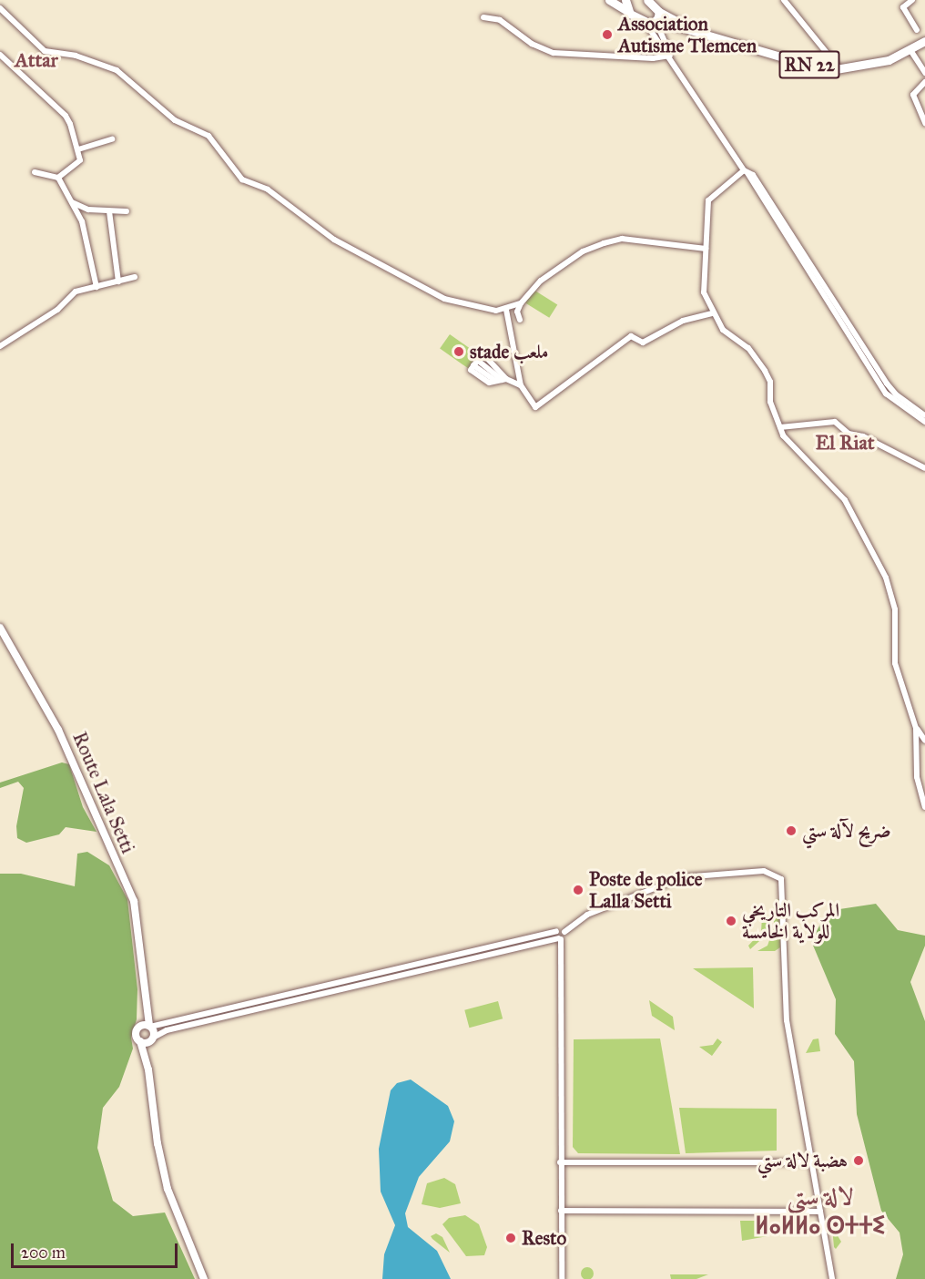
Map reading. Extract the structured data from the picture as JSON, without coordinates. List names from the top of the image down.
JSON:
{
  "streets": {
    "main road": ["RN 22", "Route Lala Setti"]
  },
  "districts": ["Attar", "El Riat", "لالة ستي ⵍⴰⵍⵍⴰ ⵙⵜⵜⵉ"],
  "places": [
    "Association Autisme Tlemcen",
    "stade ملعب",
    "ضريح لآلة ستي",
    "Poste de police Lalla Setti",
    "المركب التاريخي للولاية الخامسة",
    "هضبة لالة ستي",
    "Resto"
  ],
  "scale_bar": "200 m"
}
